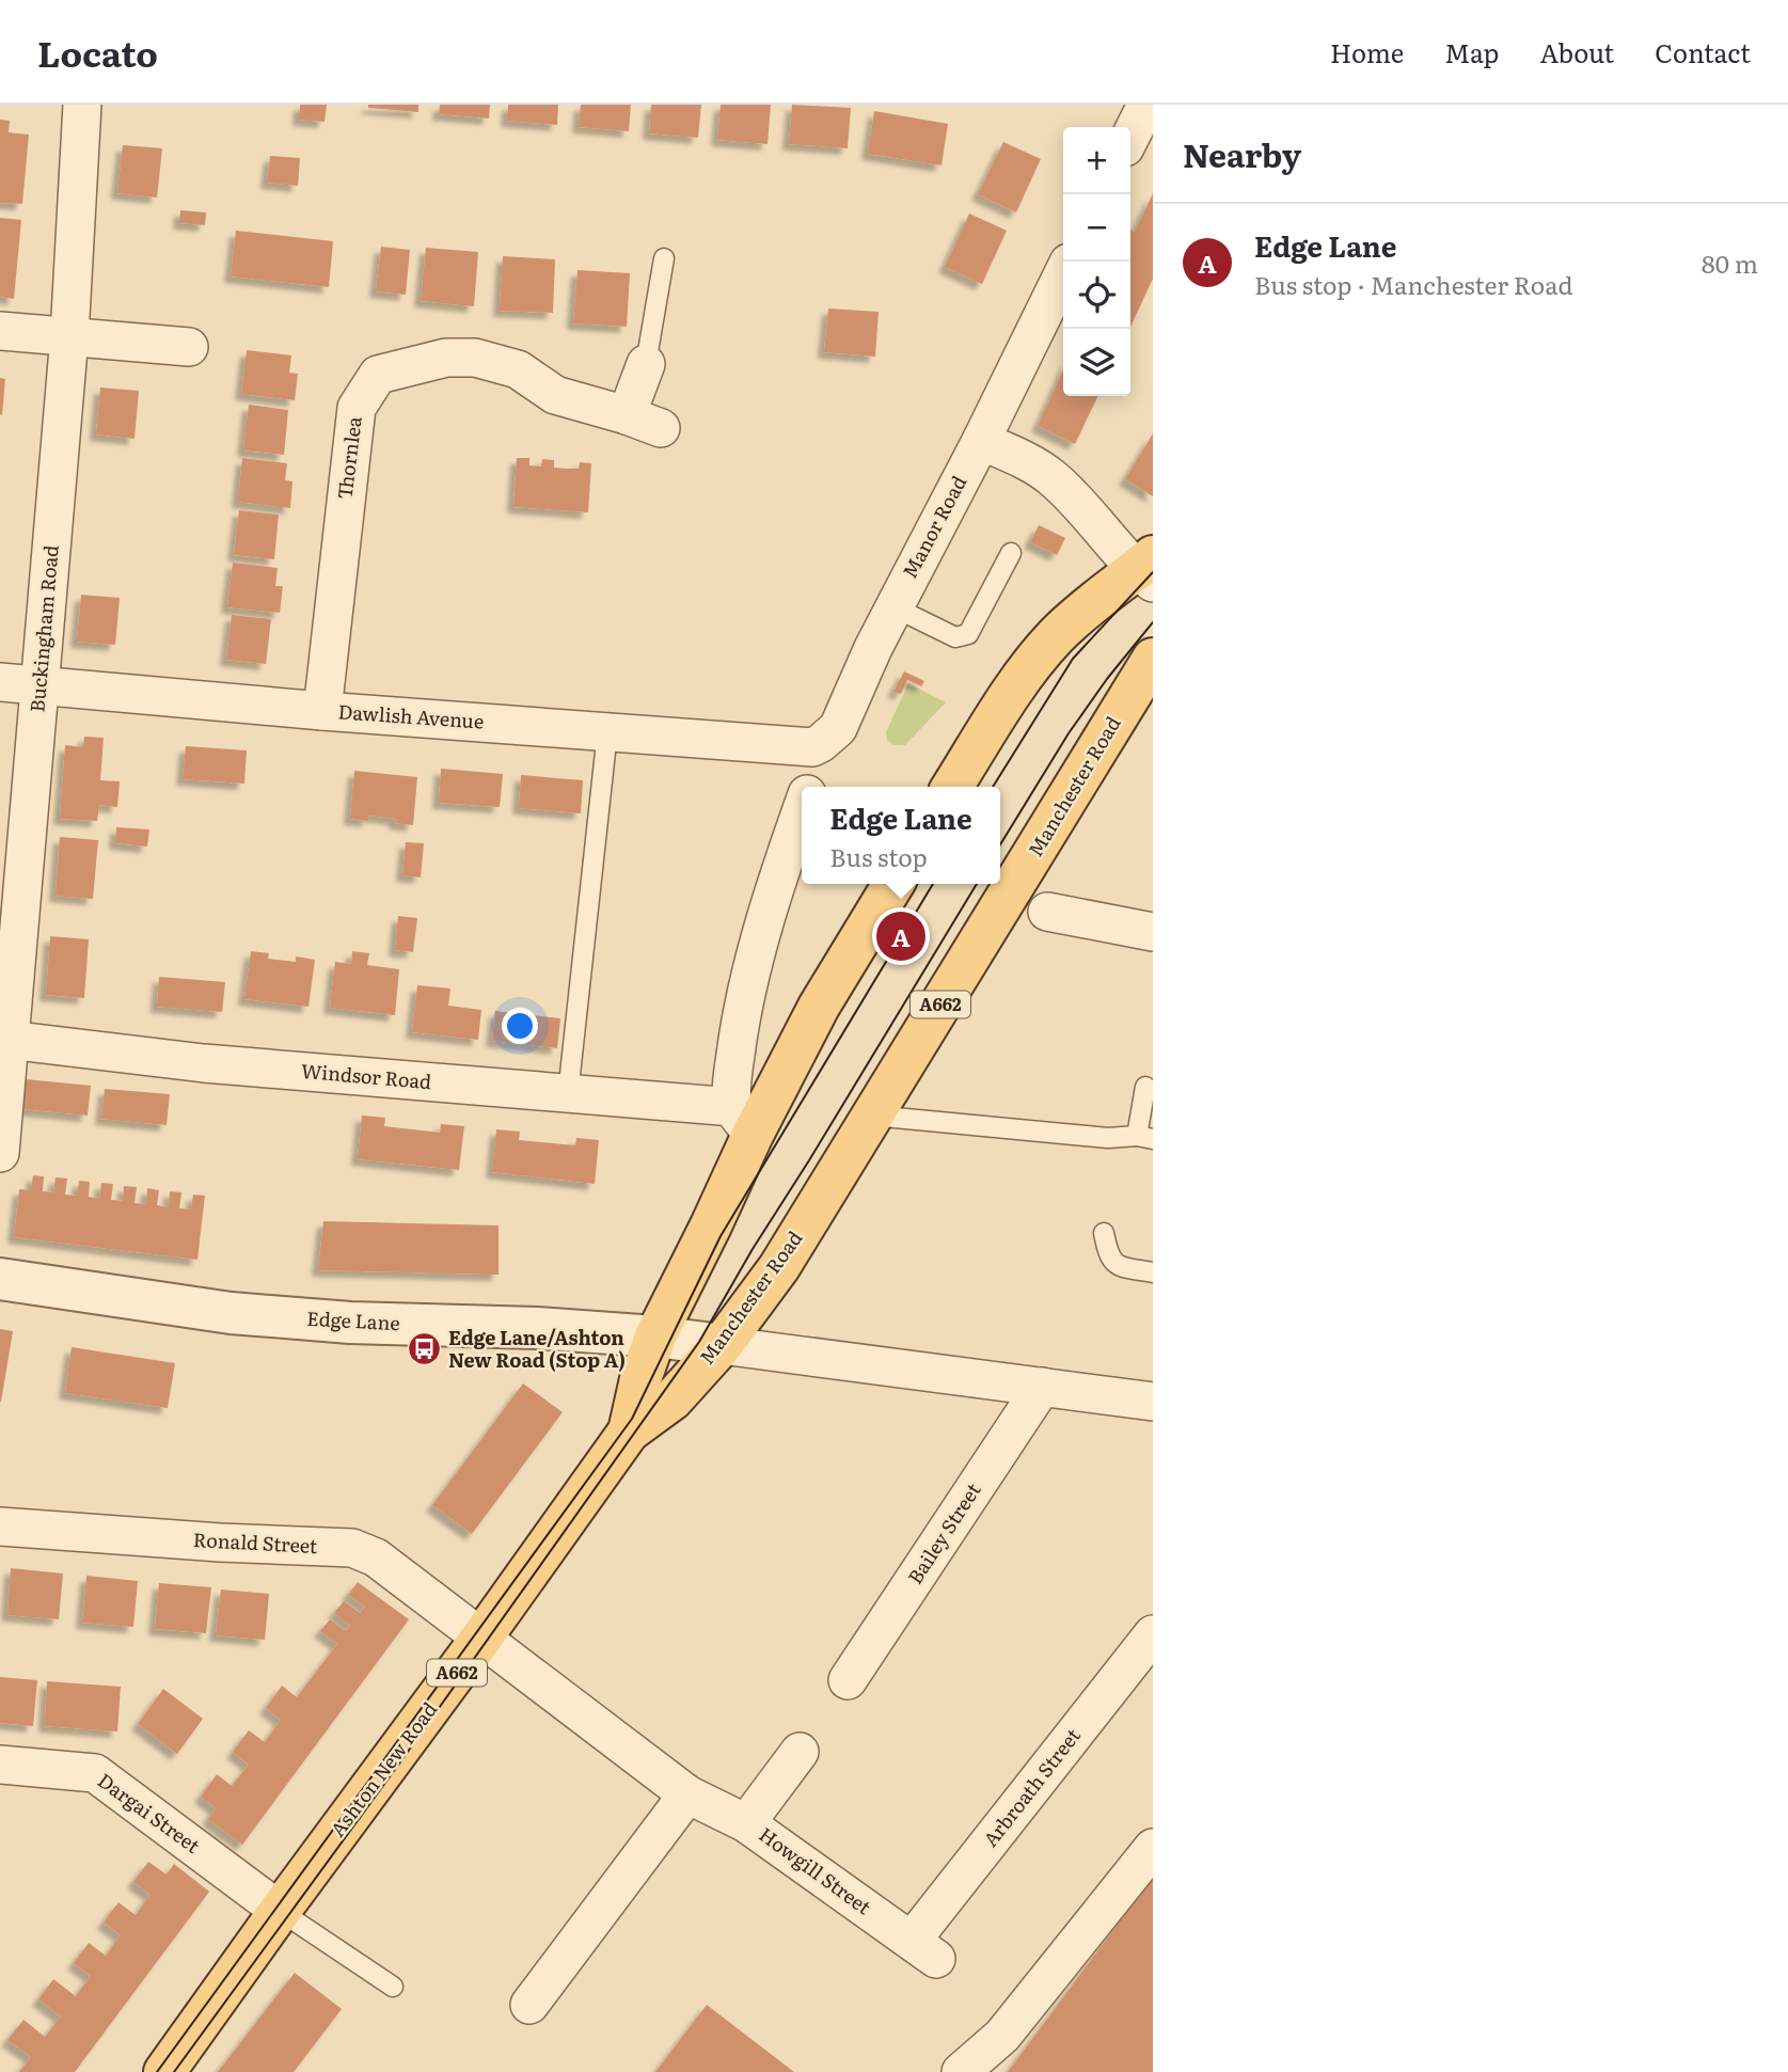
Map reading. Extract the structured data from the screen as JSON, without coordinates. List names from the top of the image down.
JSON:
{
  "streets": {
    "main road": ["Manchester Road", "A662", "Ashton New Road"],
    "street": [
      "Thornlea",
      "Manor Road",
      "Buckingham Road",
      "Dawlish Avenue",
      "Windsor Road",
      "Edge Lane",
      "Bailey Street",
      "Ronald Street",
      "Arbroath Street",
      "Dargai Street",
      "Howgill Street"
    ]
  },
  "crossings": [
    ["Thornlea", "Dawlish Avenue"],
    ["Manor Road", "Dawlish Avenue"],
    ["Manor Road", "A662"],
    ["Manor Road", "Windsor Road"],
    ["Buckingham Road", "Dawlish Avenue"],
    ["Buckingham Road", "Windsor Road"],
    ["Manchester Road", "A662"],
    ["Manchester Road", "Edge Lane"],
    ["Manchester Road", "Ashton New Road"],
    ["A662", "Windsor Road"],
    ["A662", "Edge Lane"],
    ["A662", "Ashton New Road"],
    ["Edge Lane", "Bailey Street"],
    ["Ronald Street", "Ashton New Road"],
    ["Ronald Street", "Howgill Street"],
    ["Ashton New Road", "Dargai Street"],
    ["Arbroath Street", "Howgill Street"]
  ],
  "places": {
    "bus stop": ["Edge Lane/Ashton New Road (Stop A)"]
  },
  "page": {
    "header": "Locato",
    "nav": [
      "Home",
      "Map",
      "About",
      "Contact"
    ],
    "heading": "Nearby",
    "map_buttons": ["+", "−"],
    "list": [
      {
        "mark": "A",
        "name": "Edge Lane",
        "note": "Bus stop · Manchester Road",
        "value": "80 m"
      }
    ],
    "popup": ["Edge Lane", "Bus stop"],
    "pins": "A"
  }
}
